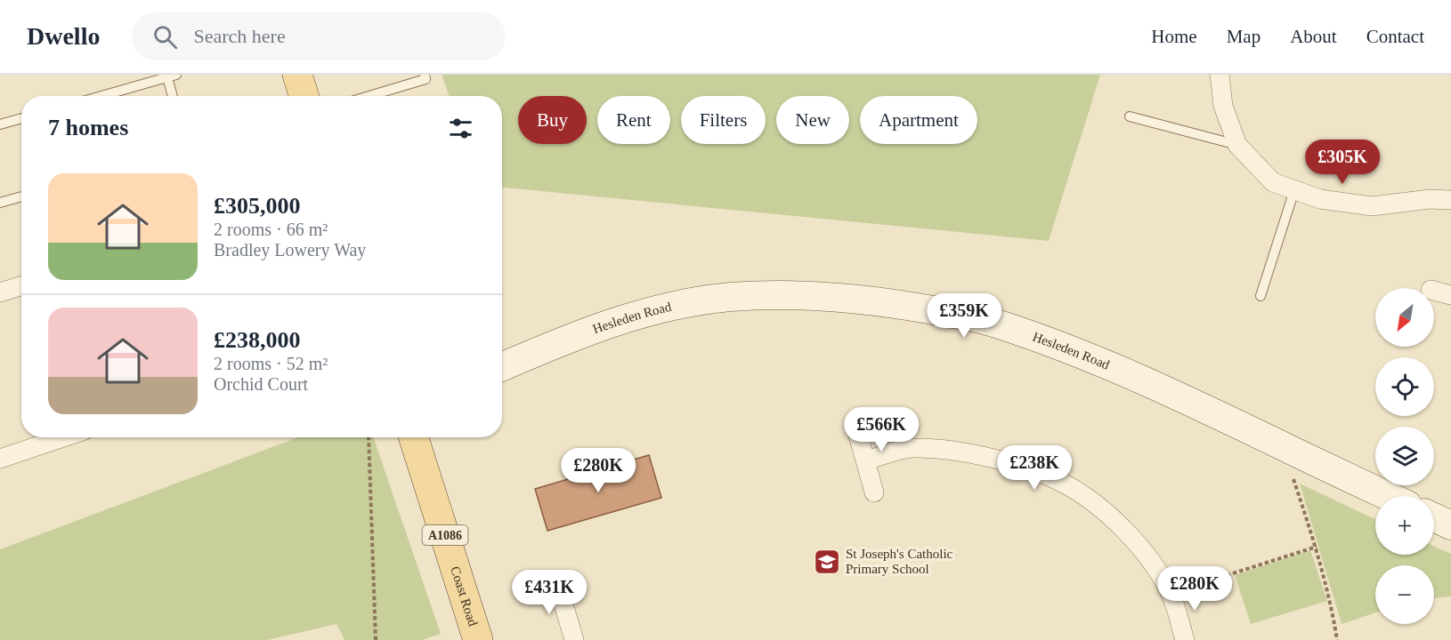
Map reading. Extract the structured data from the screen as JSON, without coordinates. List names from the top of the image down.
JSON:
{
  "streets": {
    "main road": ["Hesleden Road", "A1086", "Coast Road"]
  },
  "places": {
    "school or university": ["St Joseph's Catholic Primary School"]
  },
  "north": "bottom left",
  "page": {
    "header": "Dwello",
    "search": "Search here",
    "nav": [
      "Home",
      "Map",
      "About",
      "Contact"
    ],
    "chip": [
      "Buy",
      "Rent",
      "Filters",
      "New",
      "Apartment"
    ],
    "heading": "7 homes",
    "price": [
      "£305K",
      "£359K",
      "£566K",
      "£238K",
      "£280K",
      "£280K",
      "£431K"
    ],
    "list": [
      {
        "name": "£305,000",
        "note": "2 rooms · 66 m² · Bradley Lowery Way"
      },
      {
        "name": "£238,000",
        "note": "2 rooms · 52 m² · Orchid Court"
      }
    ],
    "map_buttons": ["+", "−"]
  }
}
